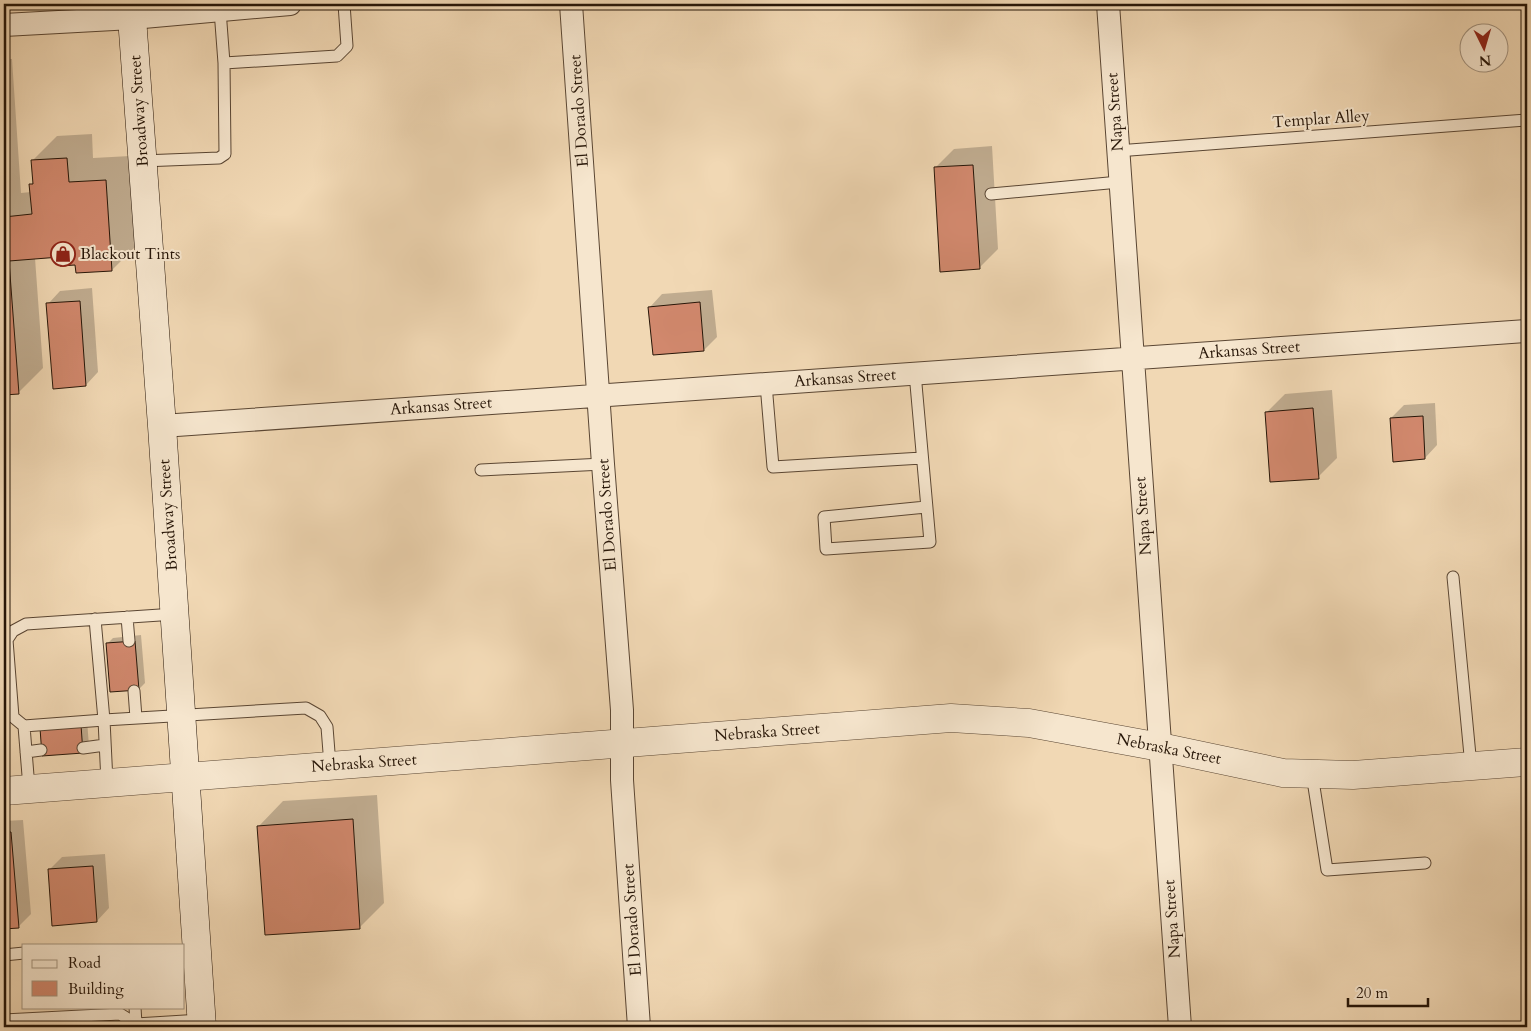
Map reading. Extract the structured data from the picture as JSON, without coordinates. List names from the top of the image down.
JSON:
{
  "streets": {
    "street": [
      "Broadway Street",
      "El Dorado Street",
      "Napa Street",
      "Arkansas Street",
      "Nebraska Street"
    ],
    "lane": ["Templar Alley"]
  },
  "crossings": [
    ["Broadway Street", "Arkansas Street"],
    ["Broadway Street", "Nebraska Street"],
    ["El Dorado Street", "Arkansas Street"],
    ["El Dorado Street", "Nebraska Street"],
    ["Napa Street", "Templar Alley"],
    ["Napa Street", "Arkansas Street"],
    ["Napa Street", "Nebraska Street"]
  ],
  "places": {
    "shop": ["Blackout Tints"]
  },
  "legend": ["Road", "Building"],
  "scale_bar": "20 m",
  "north": "bottom"
}
